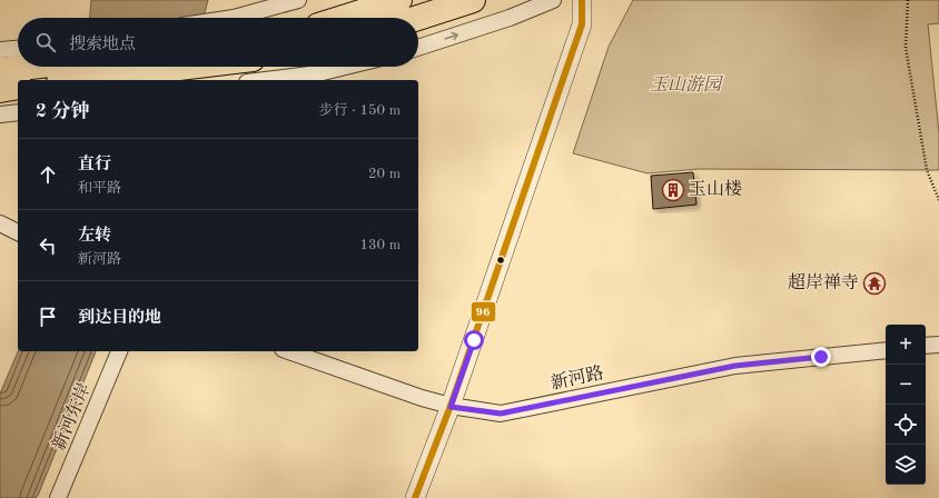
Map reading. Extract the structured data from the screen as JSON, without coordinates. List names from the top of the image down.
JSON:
{
  "streets": {
    "street": ["新河路", "新河东岸"]
  },
  "parks": ["玉山游园"],
  "places": {
    "building": ["玉山楼"],
    "temple": ["超岸禅寺"]
  },
  "lines": ["transit line 96"],
  "page": {
    "search": "搜索地点",
    "heading": ["2 分钟", "步行 · 150 m"],
    "list": [
      ["直行", "和平路", "20 m"],
      ["左转", "新河路", "130 m"],
      "到达目的地"
    ],
    "map_buttons": ["+", "−"]
  }
}
